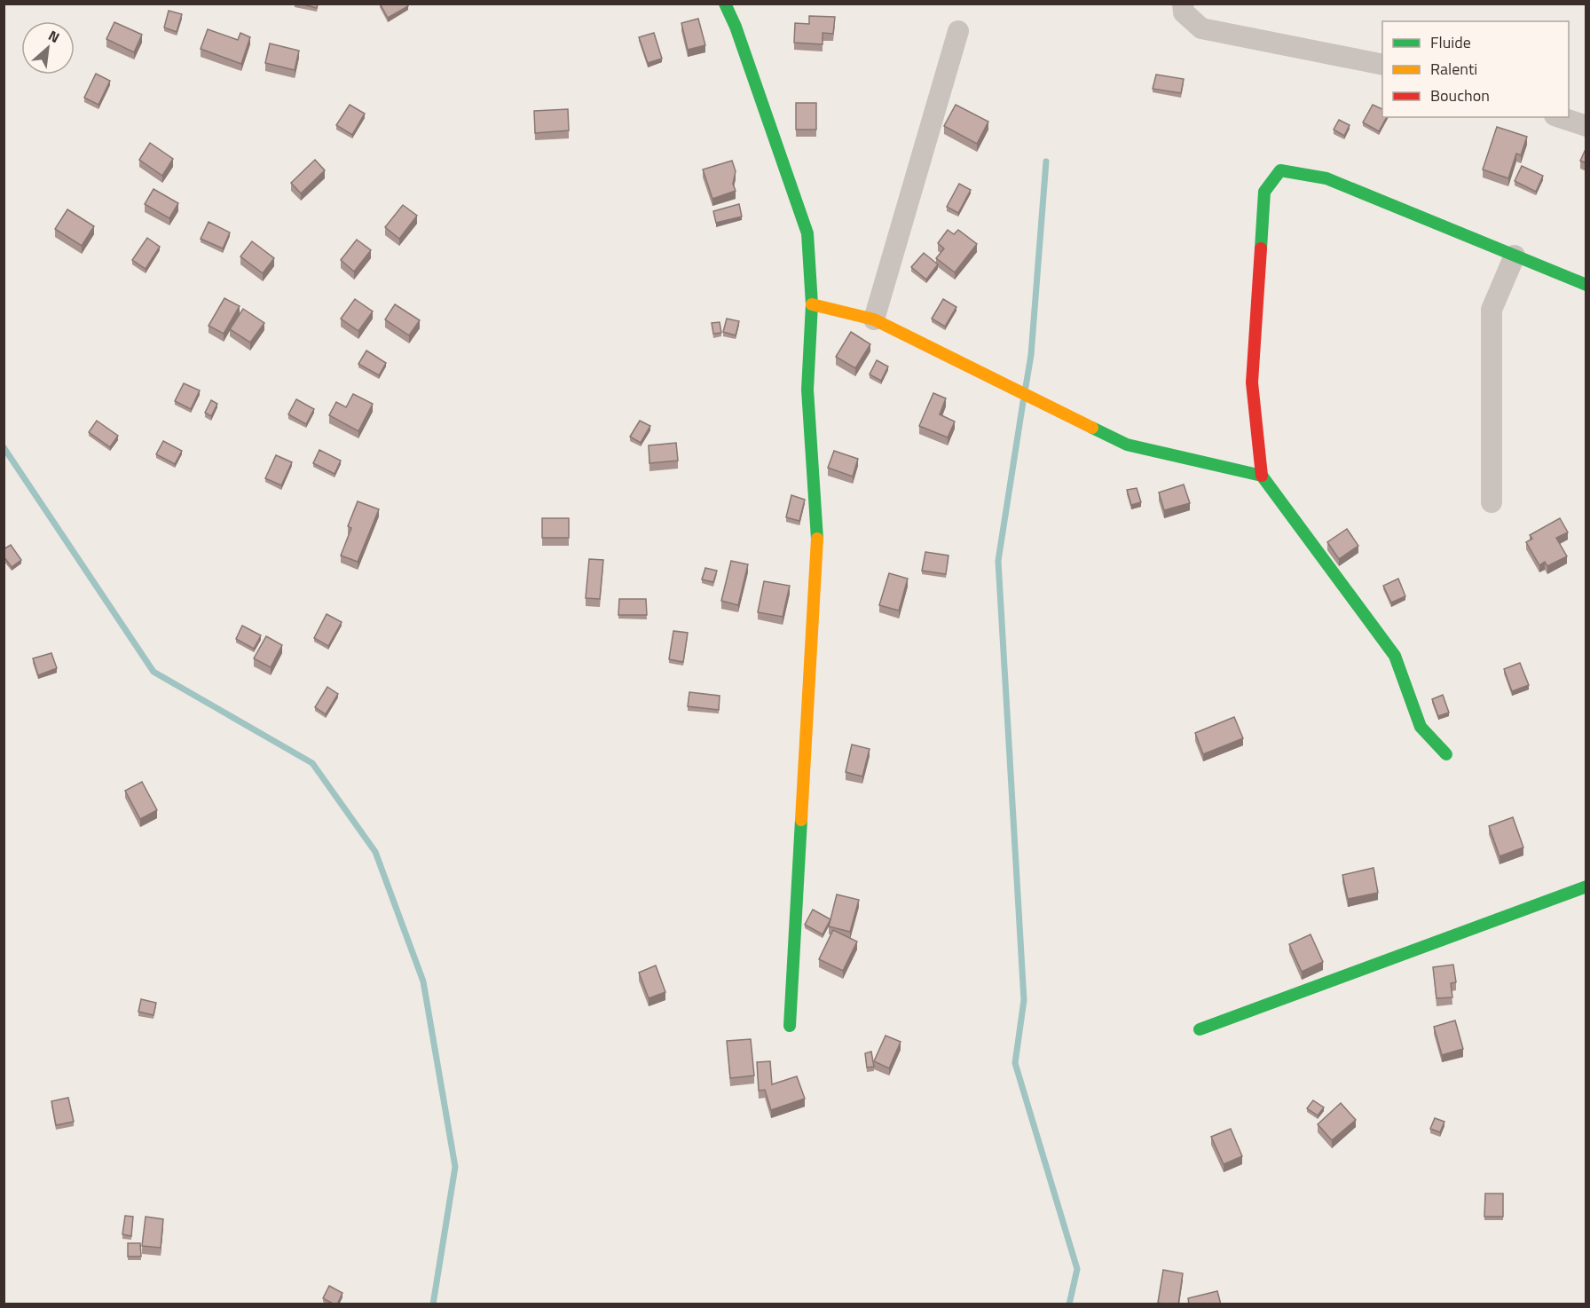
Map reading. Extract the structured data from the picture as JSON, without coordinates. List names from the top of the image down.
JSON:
{
  "legend": ["Fluide", "Ralenti", "Bouchon"],
  "north": "top right"
}
